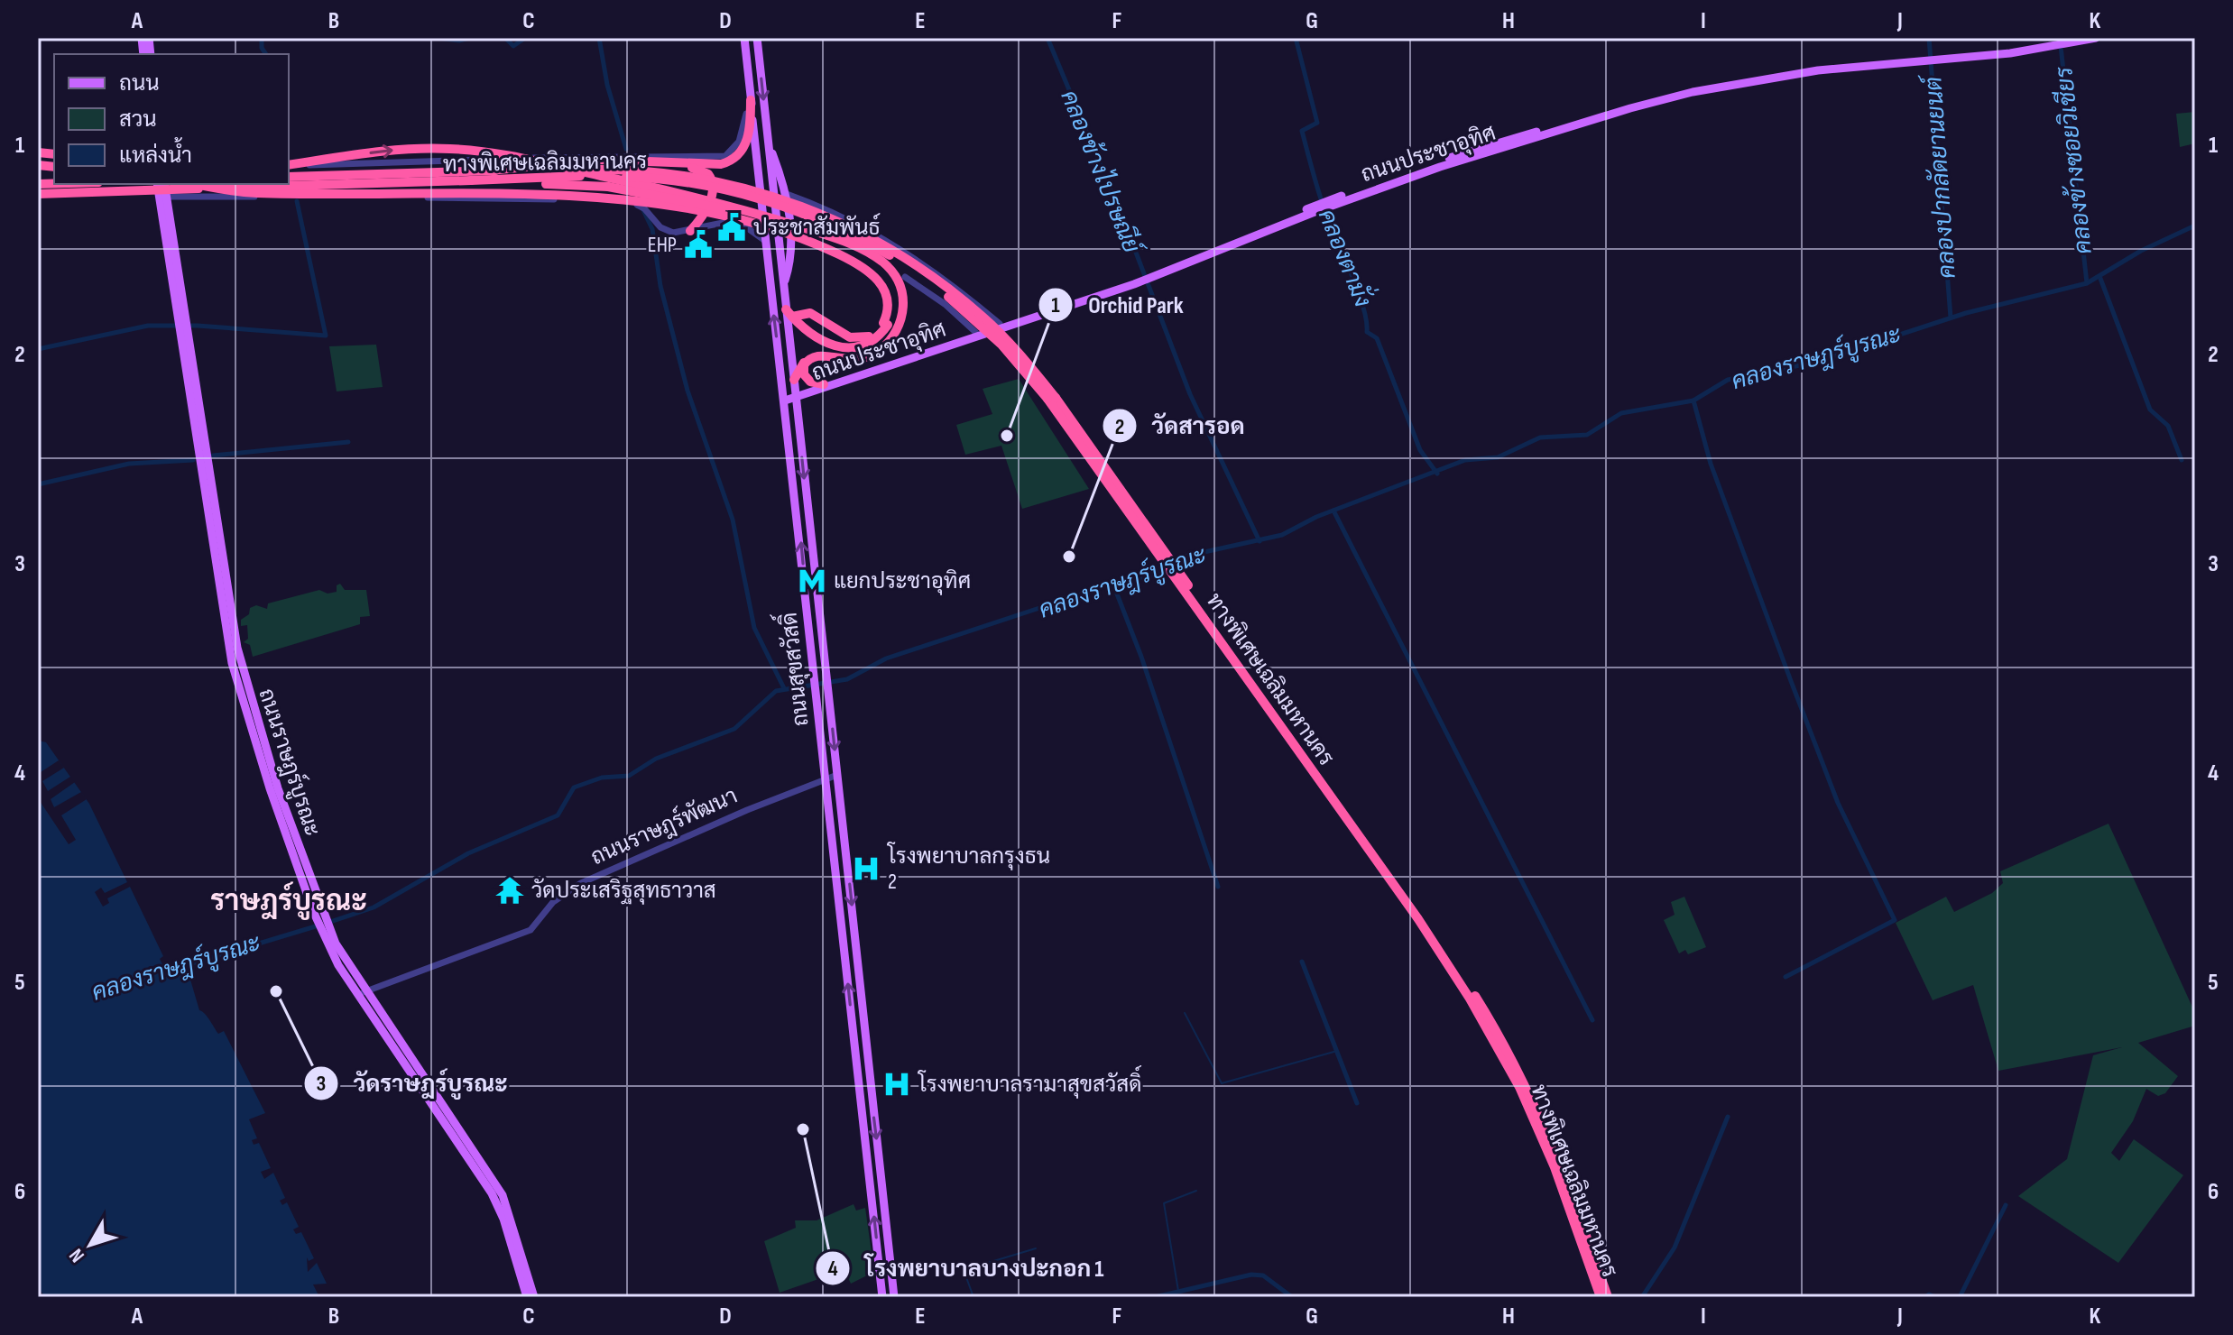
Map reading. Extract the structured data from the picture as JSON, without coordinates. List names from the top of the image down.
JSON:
{
  "streets": {
    "highway": ["ทางพิเศษเฉลิมมหานคร"],
    "main road": ["ถนนประชาอุทิศ", "ถนนสุขสวัสดิ์", "ถนนราษฎร์บูรณะ"],
    "street": ["ถนนราษฎร์พัฒนา"]
  },
  "crossings": [
    ["ถนนประชาอุทิศ", "ถนนสุขสวัสดิ์"],
    ["ถนนสุขสวัสดิ์", "ถนนราษฎร์พัฒนา"],
    ["ถนนราษฎร์บูรณะ", "ถนนราษฎร์พัฒนา"]
  ],
  "districts": ["ราษฎร์บูรณะ"],
  "water": [
    "คลองข้างซอยวิเชียร",
    "คลองข้างไปรษณีย์",
    "คลองปากลัดยานยนต์",
    "คลองตามั่ง",
    "คลองราษฎร์บูรณะ"
  ],
  "places": {
    "public building": ["ประชาสัมพันธ์", "EHP"],
    "other": [
      "Orchid Park",
      "วัดสารอด",
      "วัดราษฎร์บูรณะ",
      "โรงพยาบาลบางปะกอก 1"
    ],
    "metro station": ["แยกประชาอุทิศ"],
    "hospital": ["โรงพยาบาลกรุงธน 2", "โรงพยาบาลรามาสุขสวัสดิ์"],
    "temple": ["วัดประเสริฐสุทธาวาส"]
  },
  "legend": ["ถนน", "สวน", "แหล่งน้ำ"],
  "north": "bottom left",
  "grid": {
    "columns": [
      "A",
      "B",
      "C",
      "D",
      "E",
      "F",
      "G",
      "H",
      "I",
      "J",
      "K"
    ],
    "rows": [
      "1",
      "2",
      "3",
      "4",
      "5",
      "6"
    ]
  }
}
